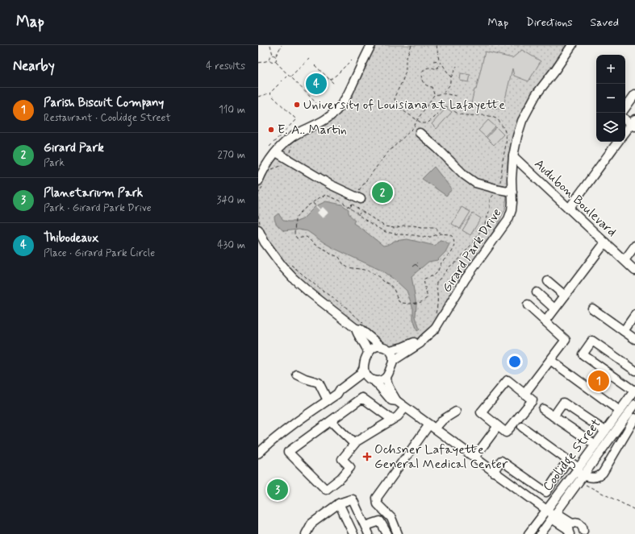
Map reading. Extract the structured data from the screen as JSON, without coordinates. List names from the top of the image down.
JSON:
{
  "streets": {
    "street": ["Audubon Boulevard", "Girard Park Drive", "Coolidge Street"]
  },
  "crossings": [
    ["Audubon Boulevard", "Girard Park Drive"]
  ],
  "places": {
    "other": ["University of Louisiana at Lafayette", "E. A.. Martin"],
    "health": ["Ochsner Lafayette General Medical Center"]
  },
  "page": {
    "header": "Map",
    "nav": ["Map", "Directions", "Saved"],
    "heading": ["Nearby", "4 results"],
    "map_buttons": ["+", "−"],
    "pins": [
      "4",
      "2",
      "1",
      "3"
    ],
    "list": [
      {
        "mark": "1",
        "name": "Parish Biscuit Company",
        "note": "Restaurant · Coolidge Street",
        "value": "110 m"
      },
      {
        "mark": "2",
        "name": "Girard Park",
        "note": "Park",
        "value": "270 m"
      },
      {
        "mark": "3",
        "name": "Planetarium Park",
        "note": "Park · Girard Park Drive",
        "value": "340 m"
      },
      {
        "mark": "4",
        "name": "Thibodeaux",
        "note": "Place · Girard Park Circle",
        "value": "430 m"
      }
    ]
  }
}
